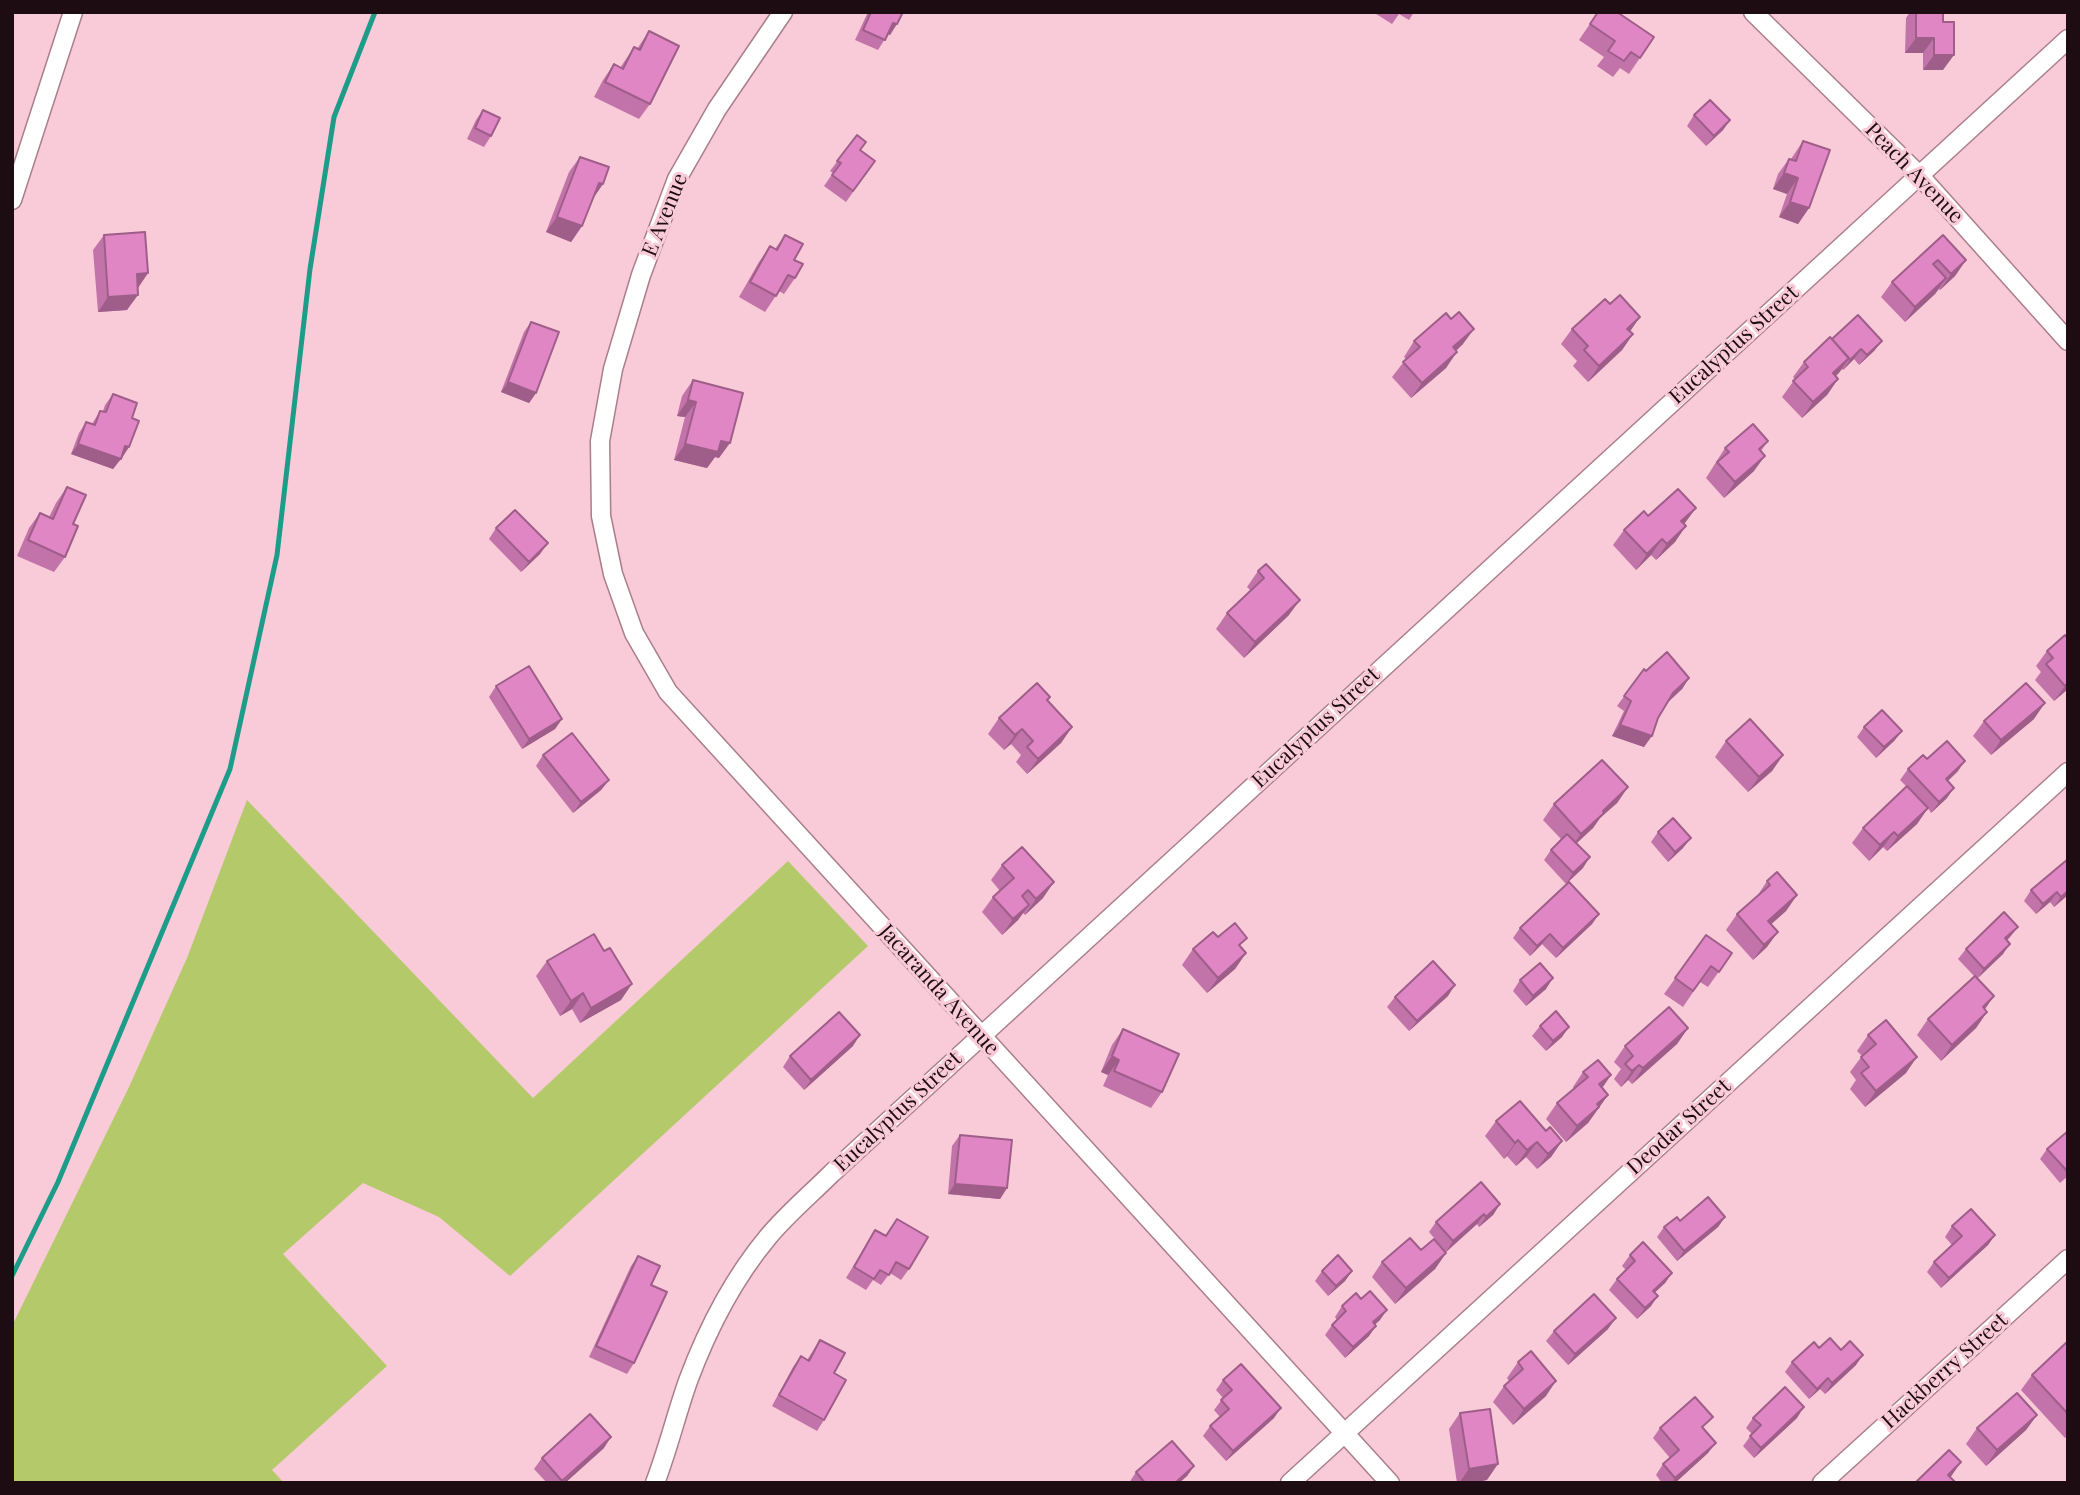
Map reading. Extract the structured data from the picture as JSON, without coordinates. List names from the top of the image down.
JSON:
{
  "streets": {
    "street": [
      "Peach Avenue",
      "E Avenue",
      "Eucalyptus Street",
      "Jacaranda Avenue",
      "Deodar Street",
      "Hackberry Street"
    ]
  },
  "crossings": [
    ["Peach Avenue", "Eucalyptus Street"],
    ["E Avenue", "Jacaranda Avenue"],
    ["Eucalyptus Street", "Jacaranda Avenue"],
    ["Jacaranda Avenue", "Deodar Street"]
  ]
}
